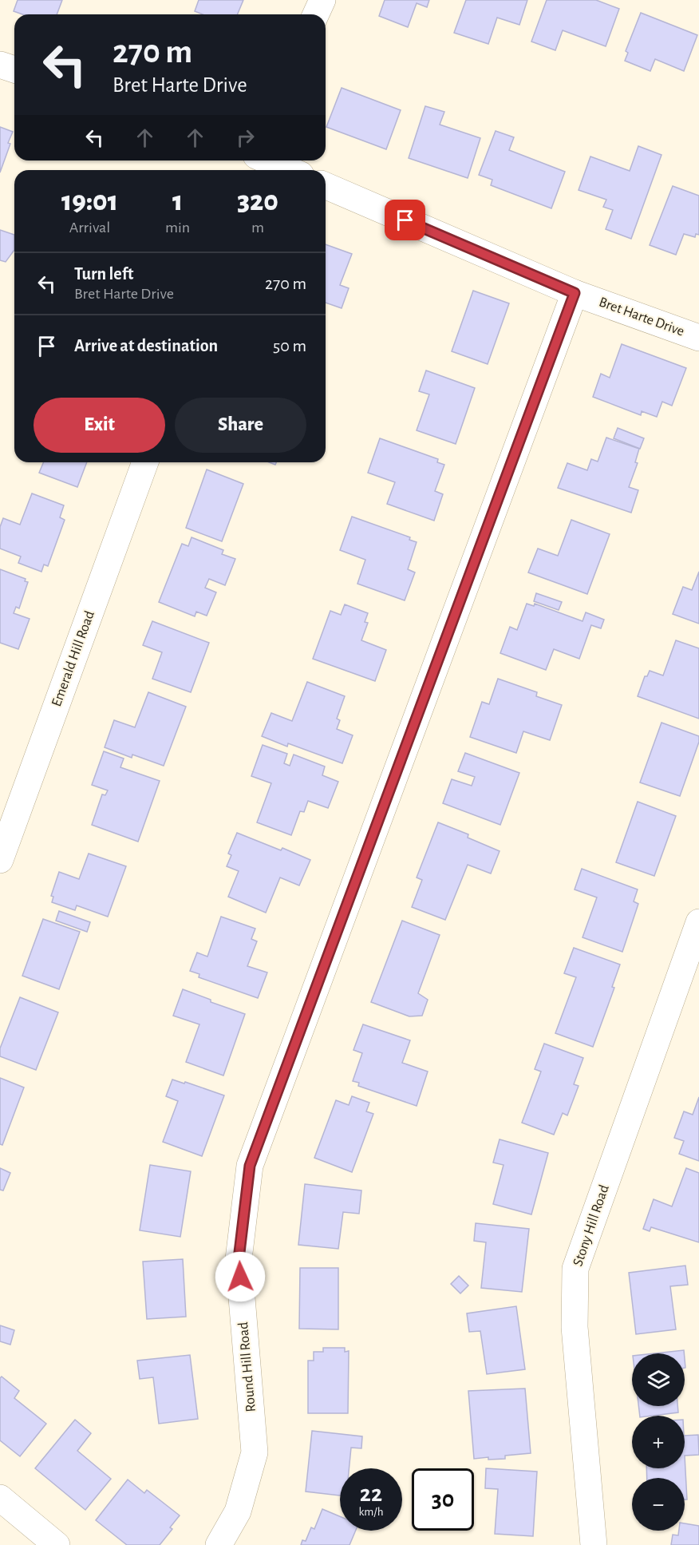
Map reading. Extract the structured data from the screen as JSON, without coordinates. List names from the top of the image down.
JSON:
{
  "streets": {
    "street": [
      "Bret Harte Drive",
      "Emerald Hill Road",
      "Stony Hill Road",
      "Round Hill Road"
    ]
  },
  "crossings": [
    ["Bret Harte Drive", "Round Hill Road"]
  ],
  "page": {
    "turn": ["270 m", "Bret Harte Drive"],
    "eta": [
      "19:01",
      "Arrival",
      "1",
      "min",
      "320",
      "m"
    ],
    "list": [
      {
        "name": "Turn left",
        "note": "Bret Harte Drive",
        "value": "270 m"
      },
      {
        "name": "Arrive at destination",
        "value": "50 m"
      }
    ],
    "buttons": ["Exit", "Share"],
    "map_buttons": ["+", "−"],
    "speed": "22 km/h",
    "limit": "30"
  }
}
